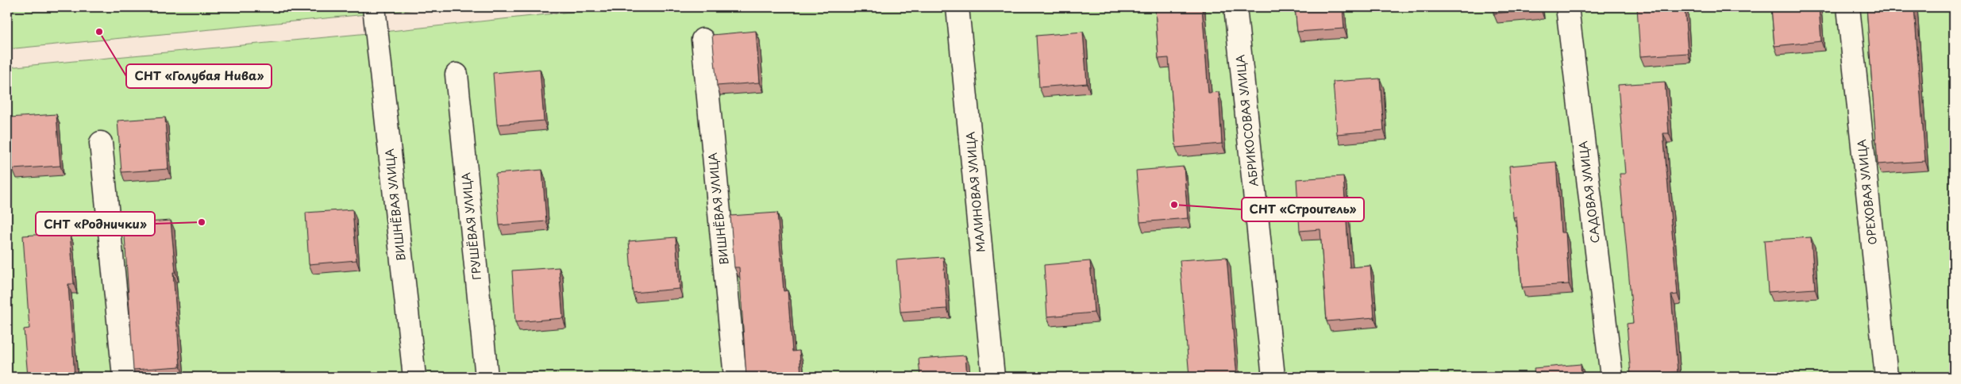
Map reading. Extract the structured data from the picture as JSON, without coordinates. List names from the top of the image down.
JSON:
{
  "streets": {
    "street": [
      "АБРИКОСОВАЯ УЛИЦА",
      "МАЛИНОВАЯ УЛИЦА",
      "САДОВАЯ УЛИЦА",
      "ОРЕХОВАЯ УЛИЦА",
      "ВИШНЁВАЯ УЛИЦА",
      "ГРУШЁВАЯ УЛИЦА"
    ]
  },
  "places": ["СНТ «Голубая Нива»", "СНТ «Строитель»", "СНТ «Роднички»"]
}
